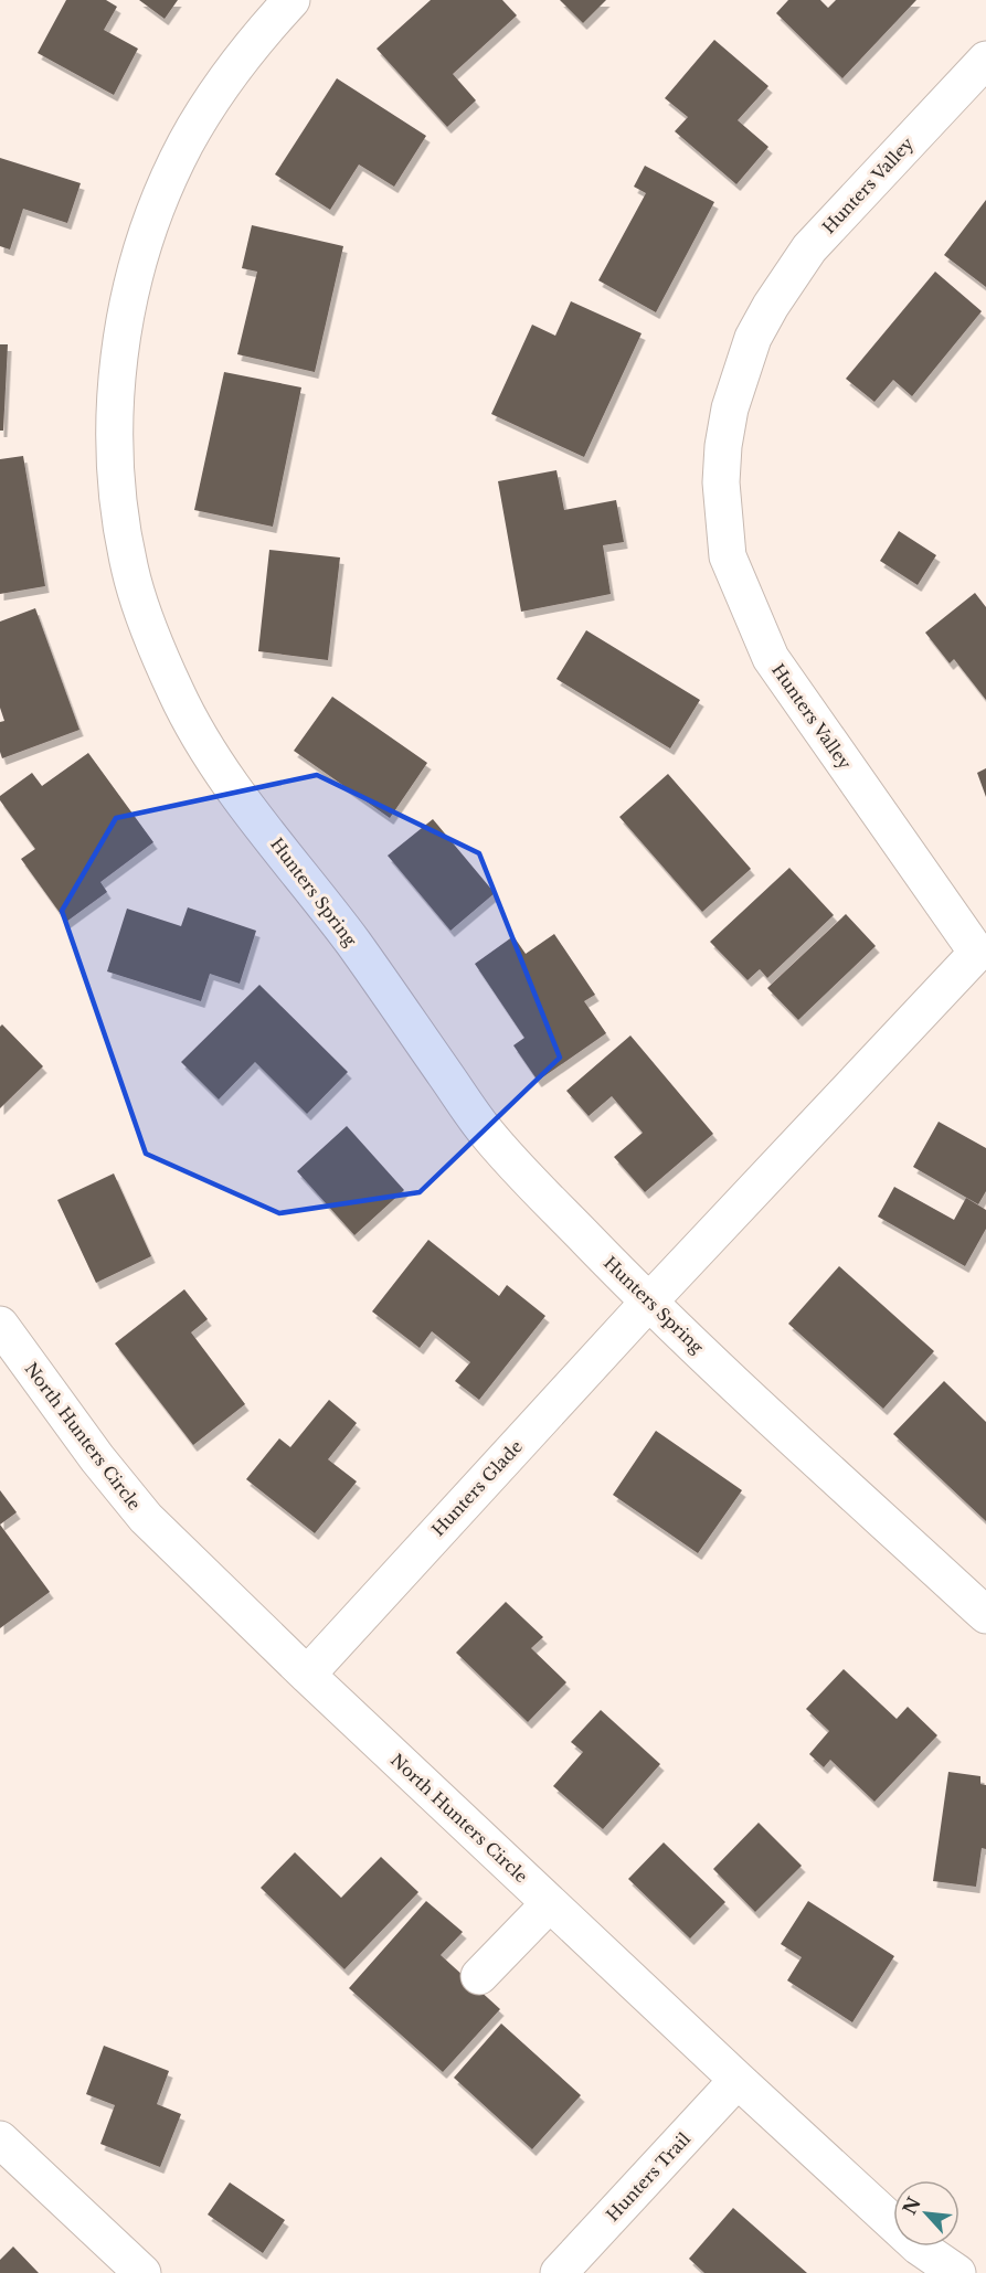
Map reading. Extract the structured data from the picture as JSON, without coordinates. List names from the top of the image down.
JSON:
{
  "streets": {
    "street": [
      "Hunters Valley",
      "Hunters Spring",
      "North Hunters Circle",
      "Hunters Glade",
      "Hunters Trail"
    ]
  },
  "crossings": [
    ["Hunters Valley", "Hunters Spring"],
    ["Hunters Valley", "Hunters Glade"],
    ["Hunters Spring", "Hunters Glade"],
    ["North Hunters Circle", "Hunters Glade"],
    ["North Hunters Circle", "Hunters Trail"]
  ],
  "north": "top left"
}
